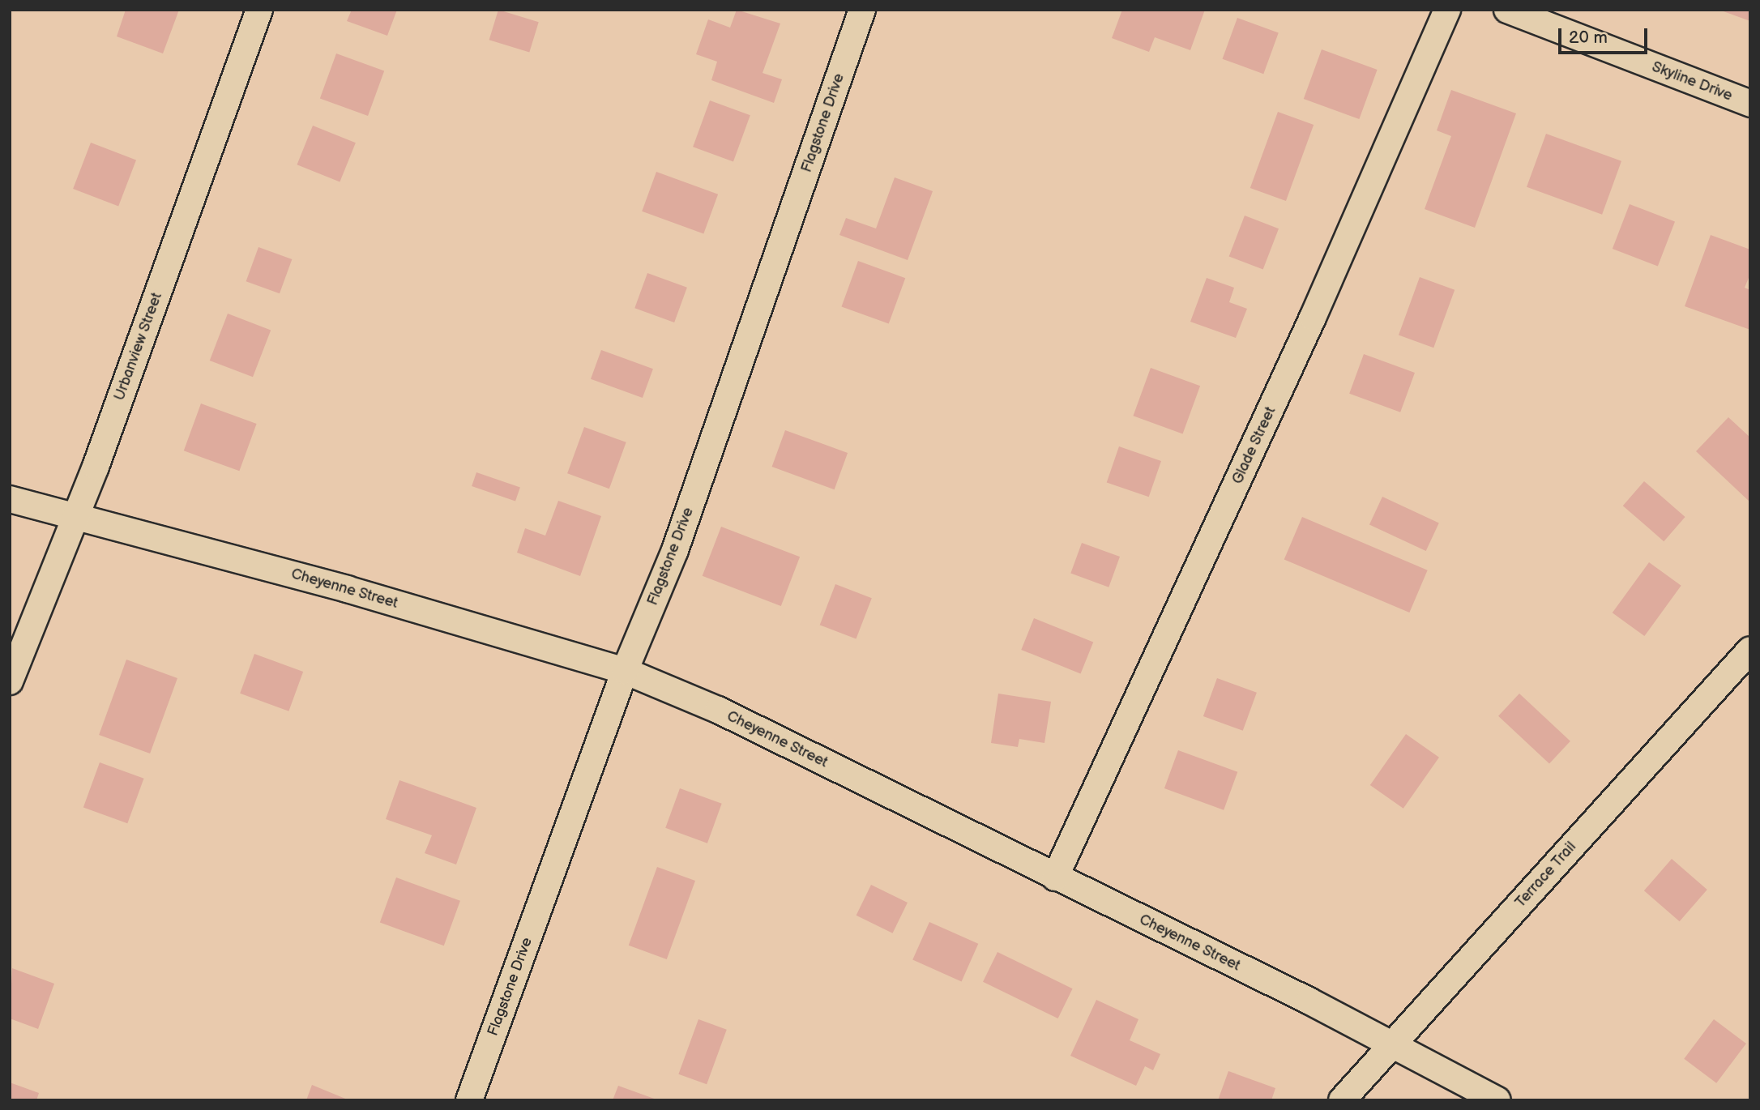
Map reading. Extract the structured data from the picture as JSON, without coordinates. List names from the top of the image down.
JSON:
{
  "streets": {
    "street": [
      "Skyline Drive",
      "Flagstone Drive",
      "Urbanview Street",
      "Glade Street",
      "Cheyenne Street",
      "Terrace Trail"
    ]
  },
  "crossings": [
    ["Flagstone Drive", "Cheyenne Street"],
    ["Urbanview Street", "Cheyenne Street"],
    ["Glade Street", "Cheyenne Street"],
    ["Cheyenne Street", "Terrace Trail"]
  ],
  "scale_bar": "20 m"
}
